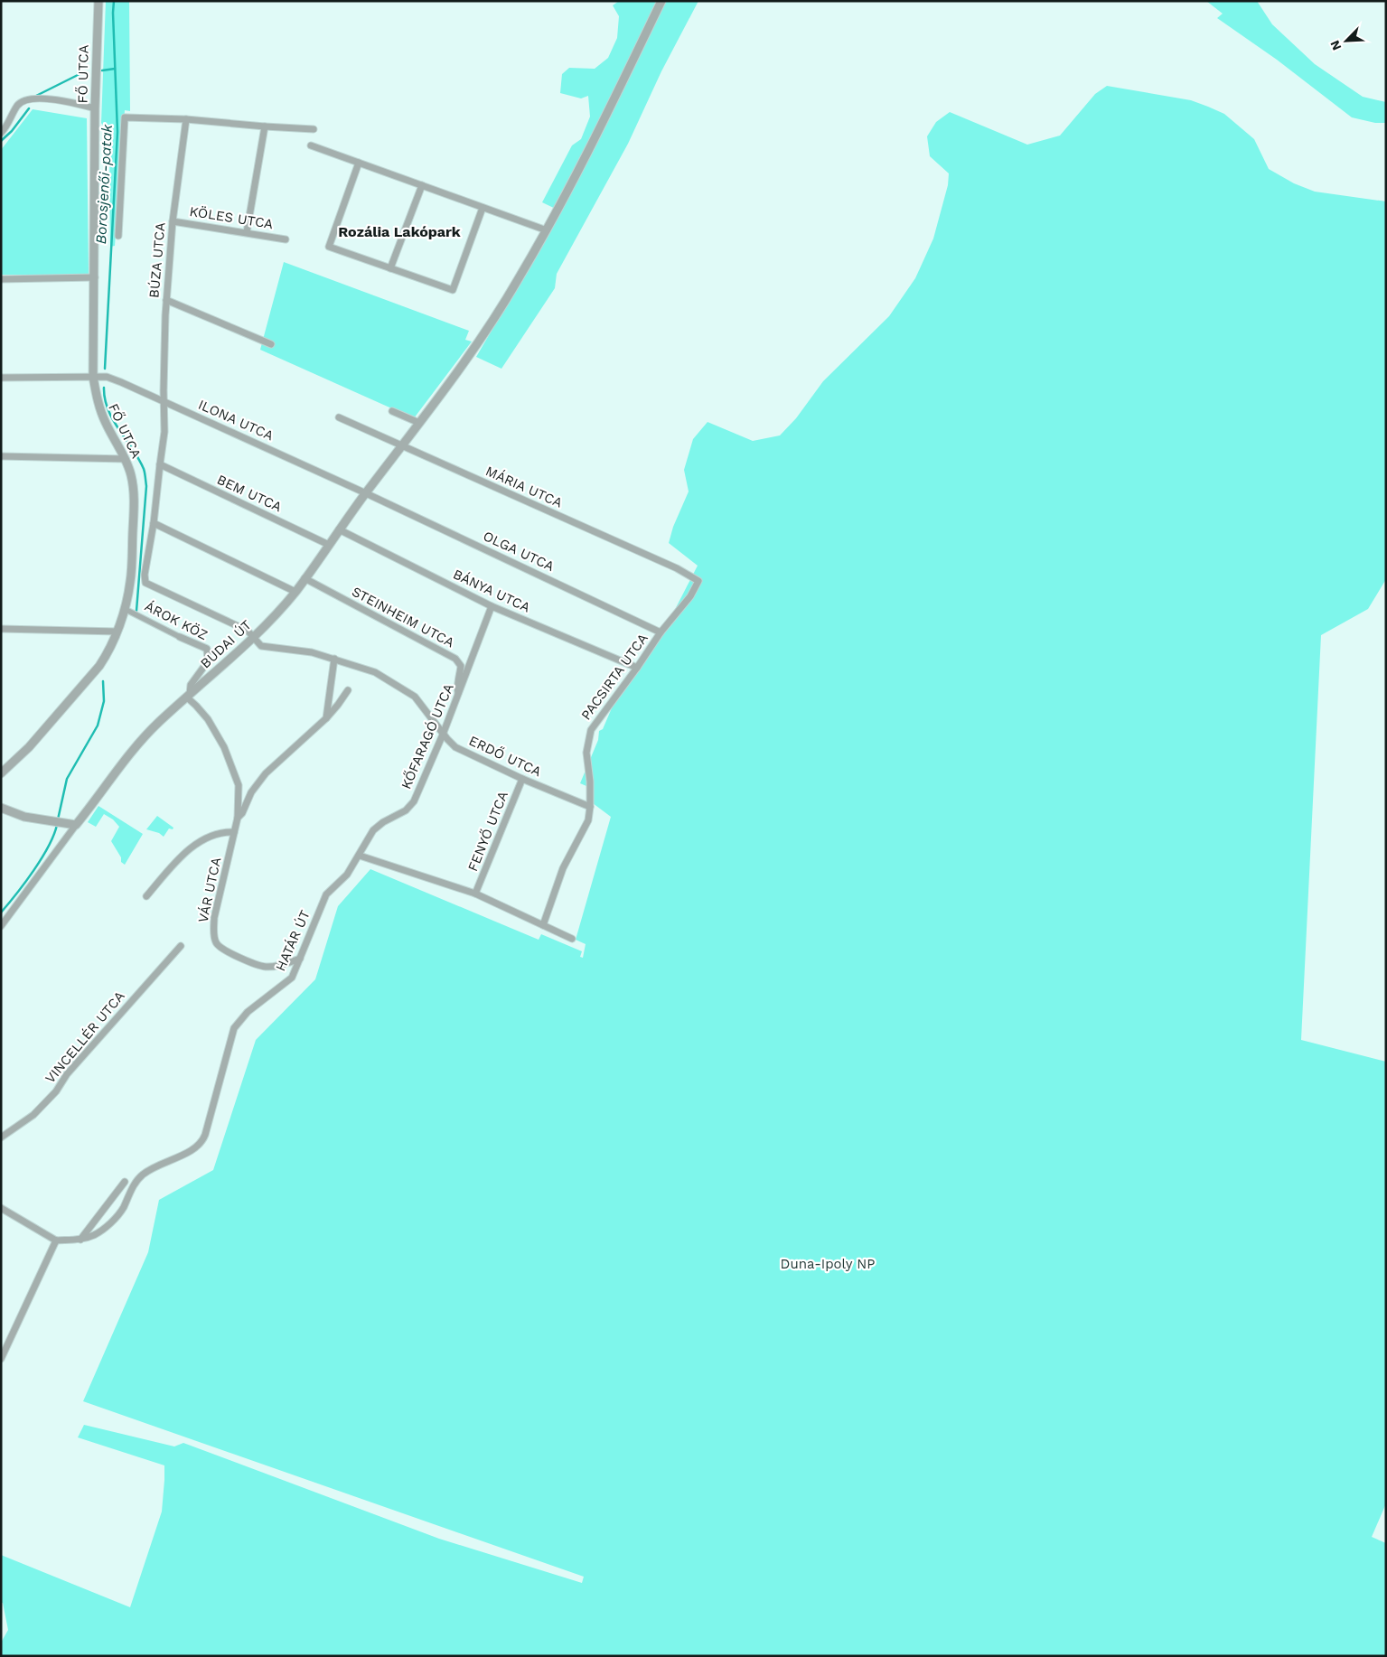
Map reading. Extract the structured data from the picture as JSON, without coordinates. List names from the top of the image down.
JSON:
{
  "streets": {
    "street": [
      "FŐ UTCA",
      "KÖLES UTCA",
      "BÚZA UTCA",
      "ILONA UTCA",
      "MÁRIA UTCA",
      "BEM UTCA",
      "OLGA UTCA",
      "BÁNYA UTCA",
      "STEINHEIM UTCA",
      "ÁROK KÖZ",
      "BUDAI ÚT",
      "PACSIRTA UTCA",
      "KŐFARAGÓ UTCA",
      "ERDŐ UTCA",
      "FENYŐ UTCA",
      "VÁR UTCA",
      "HATÁR ÚT",
      "VINCELLÉR UTCA"
    ]
  },
  "crossings": [
    ["FŐ UTCA", "ILONA UTCA"],
    ["FŐ UTCA", "ÁROK KÖZ"],
    ["KÖLES UTCA", "BÚZA UTCA"],
    ["BÚZA UTCA", "ILONA UTCA"],
    ["BÚZA UTCA", "BEM UTCA"],
    ["BÚZA UTCA", "ERDŐ UTCA"],
    ["ILONA UTCA", "OLGA UTCA"],
    ["ILONA UTCA", "BUDAI ÚT"],
    ["MÁRIA UTCA", "BUDAI ÚT"],
    ["MÁRIA UTCA", "PACSIRTA UTCA"],
    ["BEM UTCA", "BUDAI ÚT"],
    ["OLGA UTCA", "BUDAI ÚT"],
    ["OLGA UTCA", "PACSIRTA UTCA"],
    ["BÁNYA UTCA", "BUDAI ÚT"],
    ["BÁNYA UTCA", "PACSIRTA UTCA"],
    ["BÁNYA UTCA", "KŐFARAGÓ UTCA"],
    ["STEINHEIM UTCA", "BUDAI ÚT"],
    ["STEINHEIM UTCA", "KŐFARAGÓ UTCA"],
    ["ÁROK KÖZ", "BUDAI ÚT"],
    ["BUDAI ÚT", "ERDŐ UTCA"],
    ["PACSIRTA UTCA", "ERDŐ UTCA"],
    ["KŐFARAGÓ UTCA", "ERDŐ UTCA"],
    ["KŐFARAGÓ UTCA", "HATÁR ÚT"],
    ["ERDŐ UTCA", "FENYŐ UTCA"],
    ["VÁR UTCA", "HATÁR ÚT"]
  ],
  "districts": ["Rozália Lakópark"],
  "water": ["Borosjenői-patak"],
  "parks": ["Duna-Ipoly NP"],
  "north": "bottom left"
}
